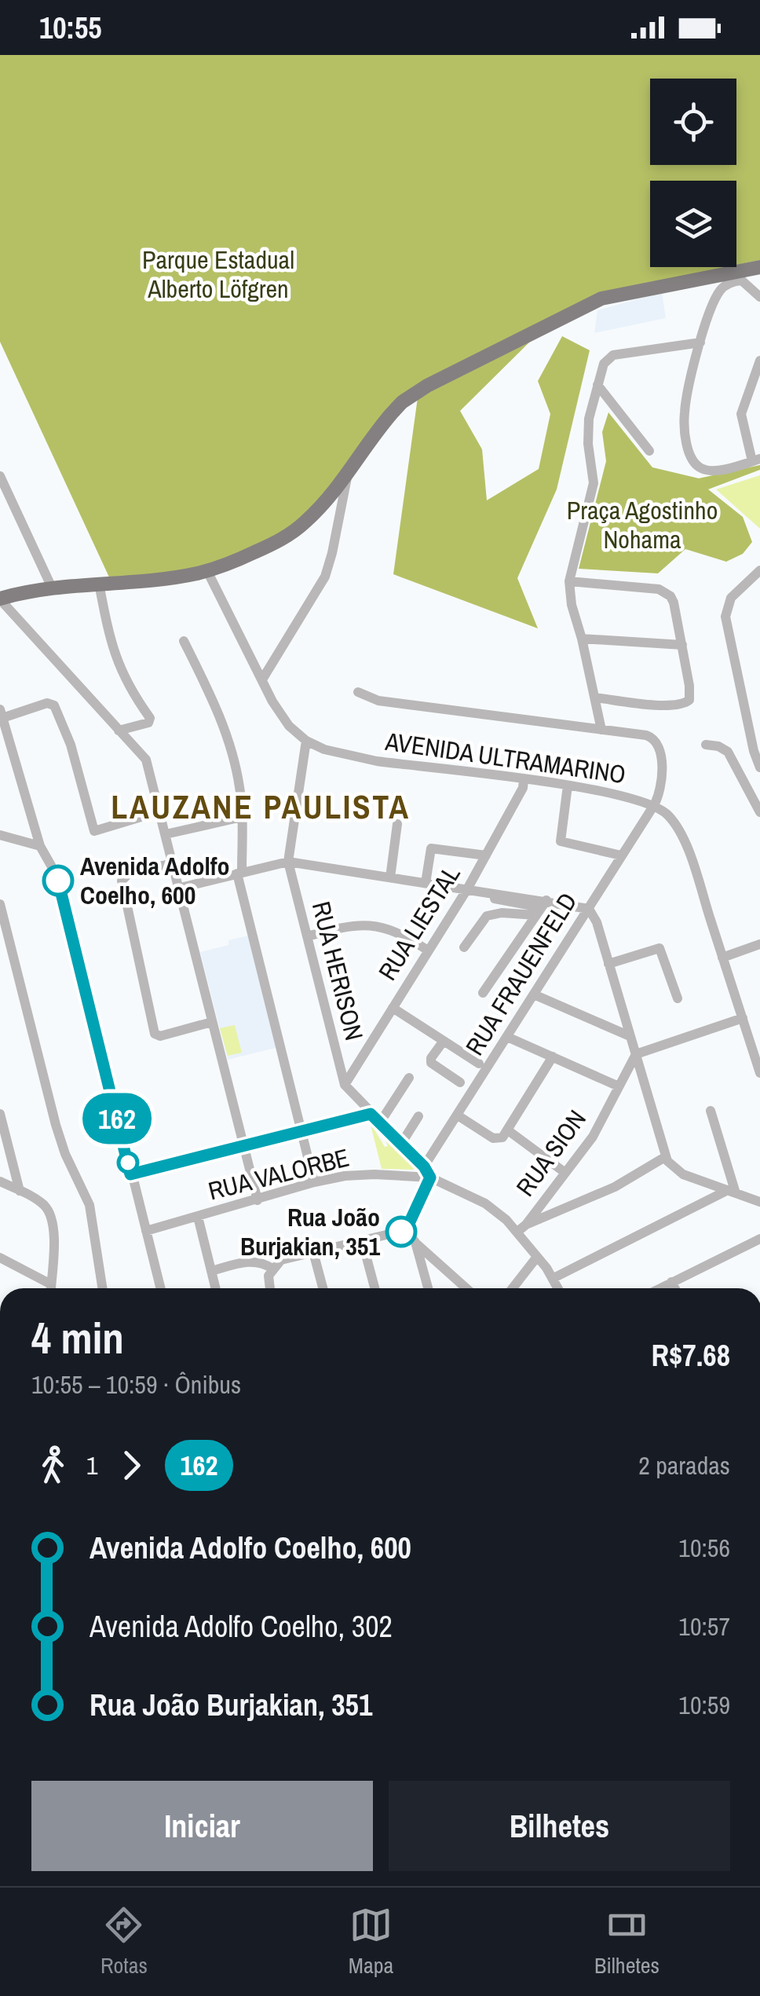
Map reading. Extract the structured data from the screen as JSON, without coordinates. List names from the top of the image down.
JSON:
{
  "streets": {
    "street": [
      "AVENIDA ULTRAMARINO",
      "RUA LIESTAL",
      "RUA HERISON",
      "RUA FRAUENFELD",
      "RUA SION",
      "RUA VALORBE"
    ]
  },
  "crossings": [
    ["AVENIDA ULTRAMARINO", "RUA LIESTAL"],
    ["AVENIDA ULTRAMARINO", "RUA HERISON"],
    ["AVENIDA ULTRAMARINO", "RUA FRAUENFELD"],
    ["RUA LIESTAL", "RUA HERISON"],
    ["RUA HERISON", "RUA FRAUENFELD"],
    ["RUA HERISON", "RUA VALORBE"],
    ["RUA SION", "RUA VALORBE"]
  ],
  "districts": ["LAUZANE PAULISTA"],
  "parks": ["Parque Estadual Alberto Löfgren", "Praça Agostinho Nohama"],
  "places": ["Avenida Adolfo Coelho, 600", "Rua João Burjakian, 351"],
  "lines": ["bus line 162"],
  "page": {
    "status": "10:55",
    "on_map": "162",
    "heading": ["4 min", "10:55 – 10:59 · Ônibus", "R$7.68"],
    "legs": ["1", "162", "2 paradas"],
    "list": [
      {
        "name": "Avenida Adolfo Coelho, 600",
        "value": "10:56"
      },
      {
        "name": "Avenida Adolfo Coelho, 302",
        "value": "10:57"
      },
      {
        "name": "Rua João Burjakian, 351",
        "value": "10:59"
      }
    ],
    "buttons": ["Iniciar", "Bilhetes"],
    "tabs": ["Rotas", "Mapa", "Bilhetes"]
  }
}
